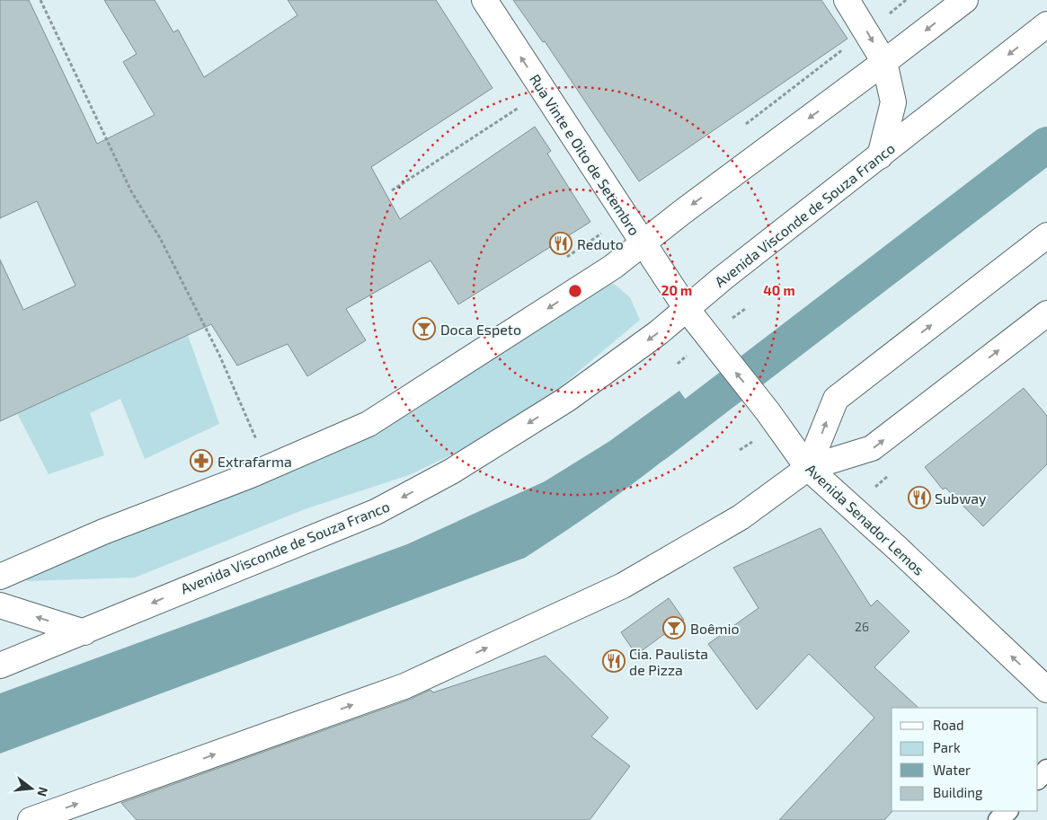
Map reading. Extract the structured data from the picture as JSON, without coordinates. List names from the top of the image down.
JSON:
{
  "streets": {
    "main road": ["Rua Vinte e Oito de Setembro", "Avenida Visconde de Souza Franco", "Avenida Senador Lemos"]
  },
  "crossings": [
    ["Rua Vinte e Oito de Setembro", "Avenida Visconde de Souza Franco"],
    ["Rua Vinte e Oito de Setembro", "Avenida Senador Lemos"],
    ["Avenida Visconde de Souza Franco", "Avenida Senador Lemos"]
  ],
  "one_way": ["Avenida Senador Lemos"],
  "places": {
    "restaurant": ["Reduto", "Subway", "Cia. Paulista de Pizza"],
    "bar": ["Doca Espeto", "Boêmio"],
    "pharmacy": ["Extrafarma"]
  },
  "house_numbers": ["26"],
  "legend": [
    "Road",
    "Park",
    "Water",
    "Building"
  ],
  "north": "right",
  "rings": ["20 m", "40 m"]
}
